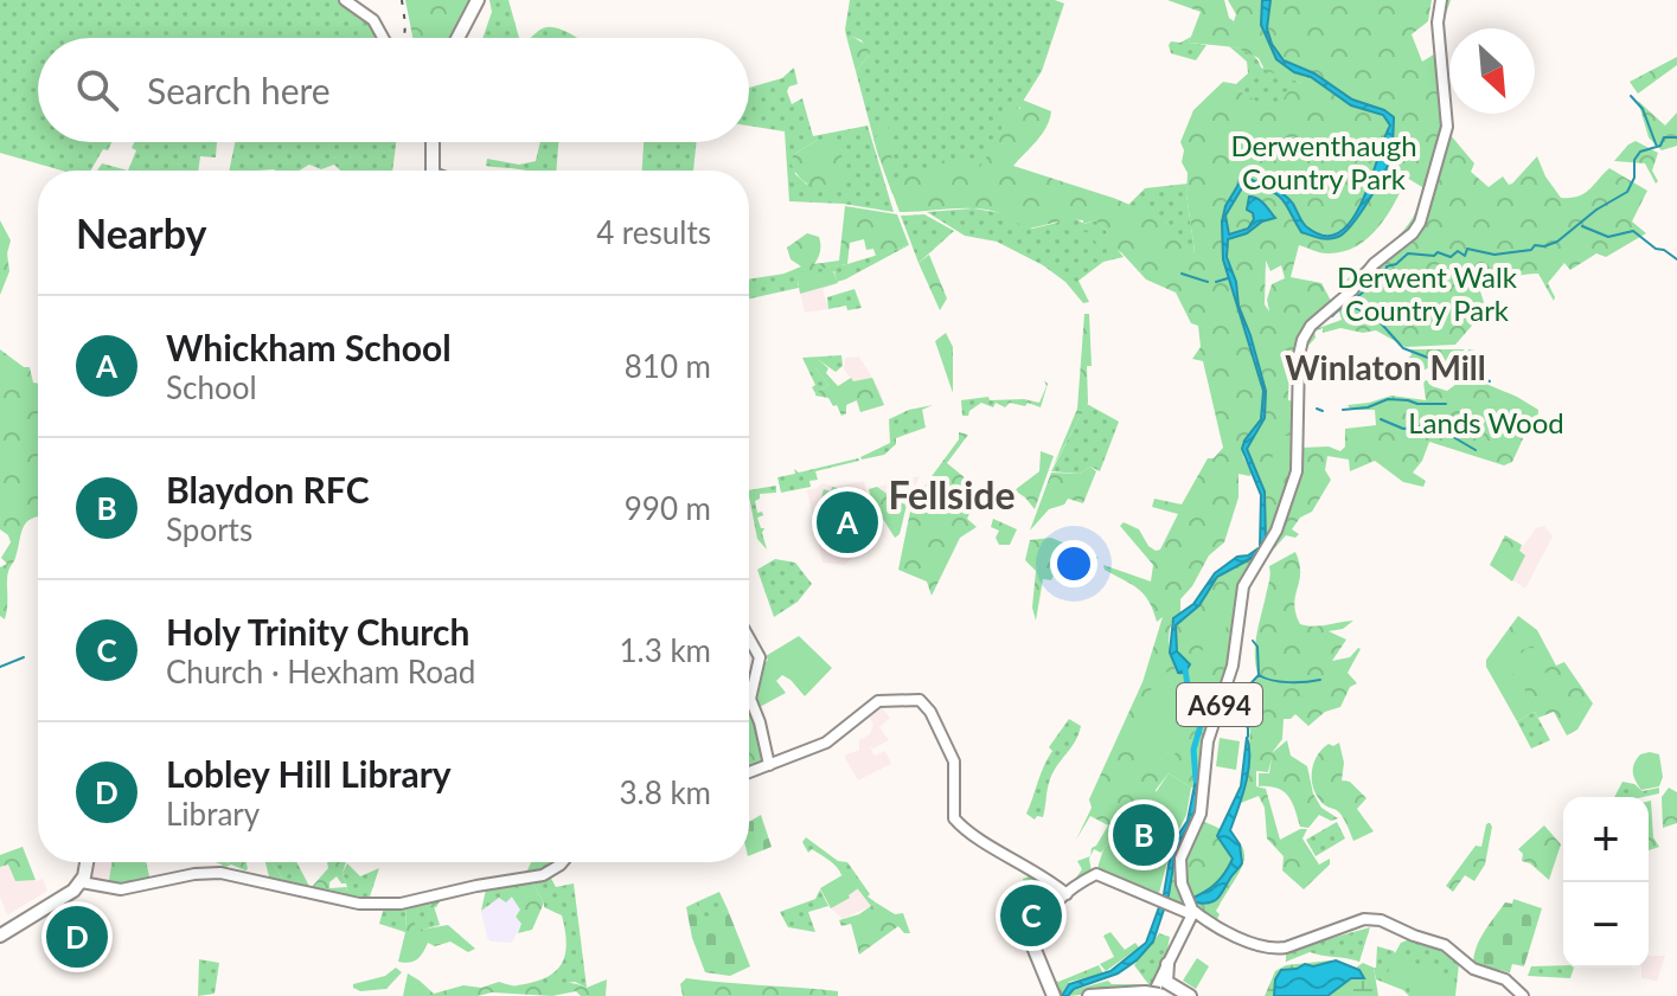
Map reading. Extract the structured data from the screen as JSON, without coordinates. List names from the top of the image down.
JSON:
{
  "streets": {
    "main road": ["A694"]
  },
  "districts": ["Winlaton Mill", "Fellside"],
  "parks": ["Derwenthaugh Country Park", "Derwent Walk Country Park", "Lands Wood"],
  "north": "bottom right",
  "page": {
    "search": "Search here",
    "heading": ["Nearby", "4 results"],
    "list": [
      {
        "mark": "A",
        "name": "Whickham School",
        "note": "School",
        "value": "810 m"
      },
      {
        "mark": "B",
        "name": "Blaydon RFC",
        "note": "Sports",
        "value": "990 m"
      },
      {
        "mark": "C",
        "name": "Holy Trinity Church",
        "note": "Church · Hexham Road",
        "value": "1.3 km"
      },
      {
        "mark": "D",
        "name": "Lobley Hill Library",
        "note": "Library",
        "value": "3.8 km"
      }
    ],
    "pins": [
      "A",
      "B",
      "C",
      "D"
    ],
    "map_buttons": ["+", "−"]
  }
}
